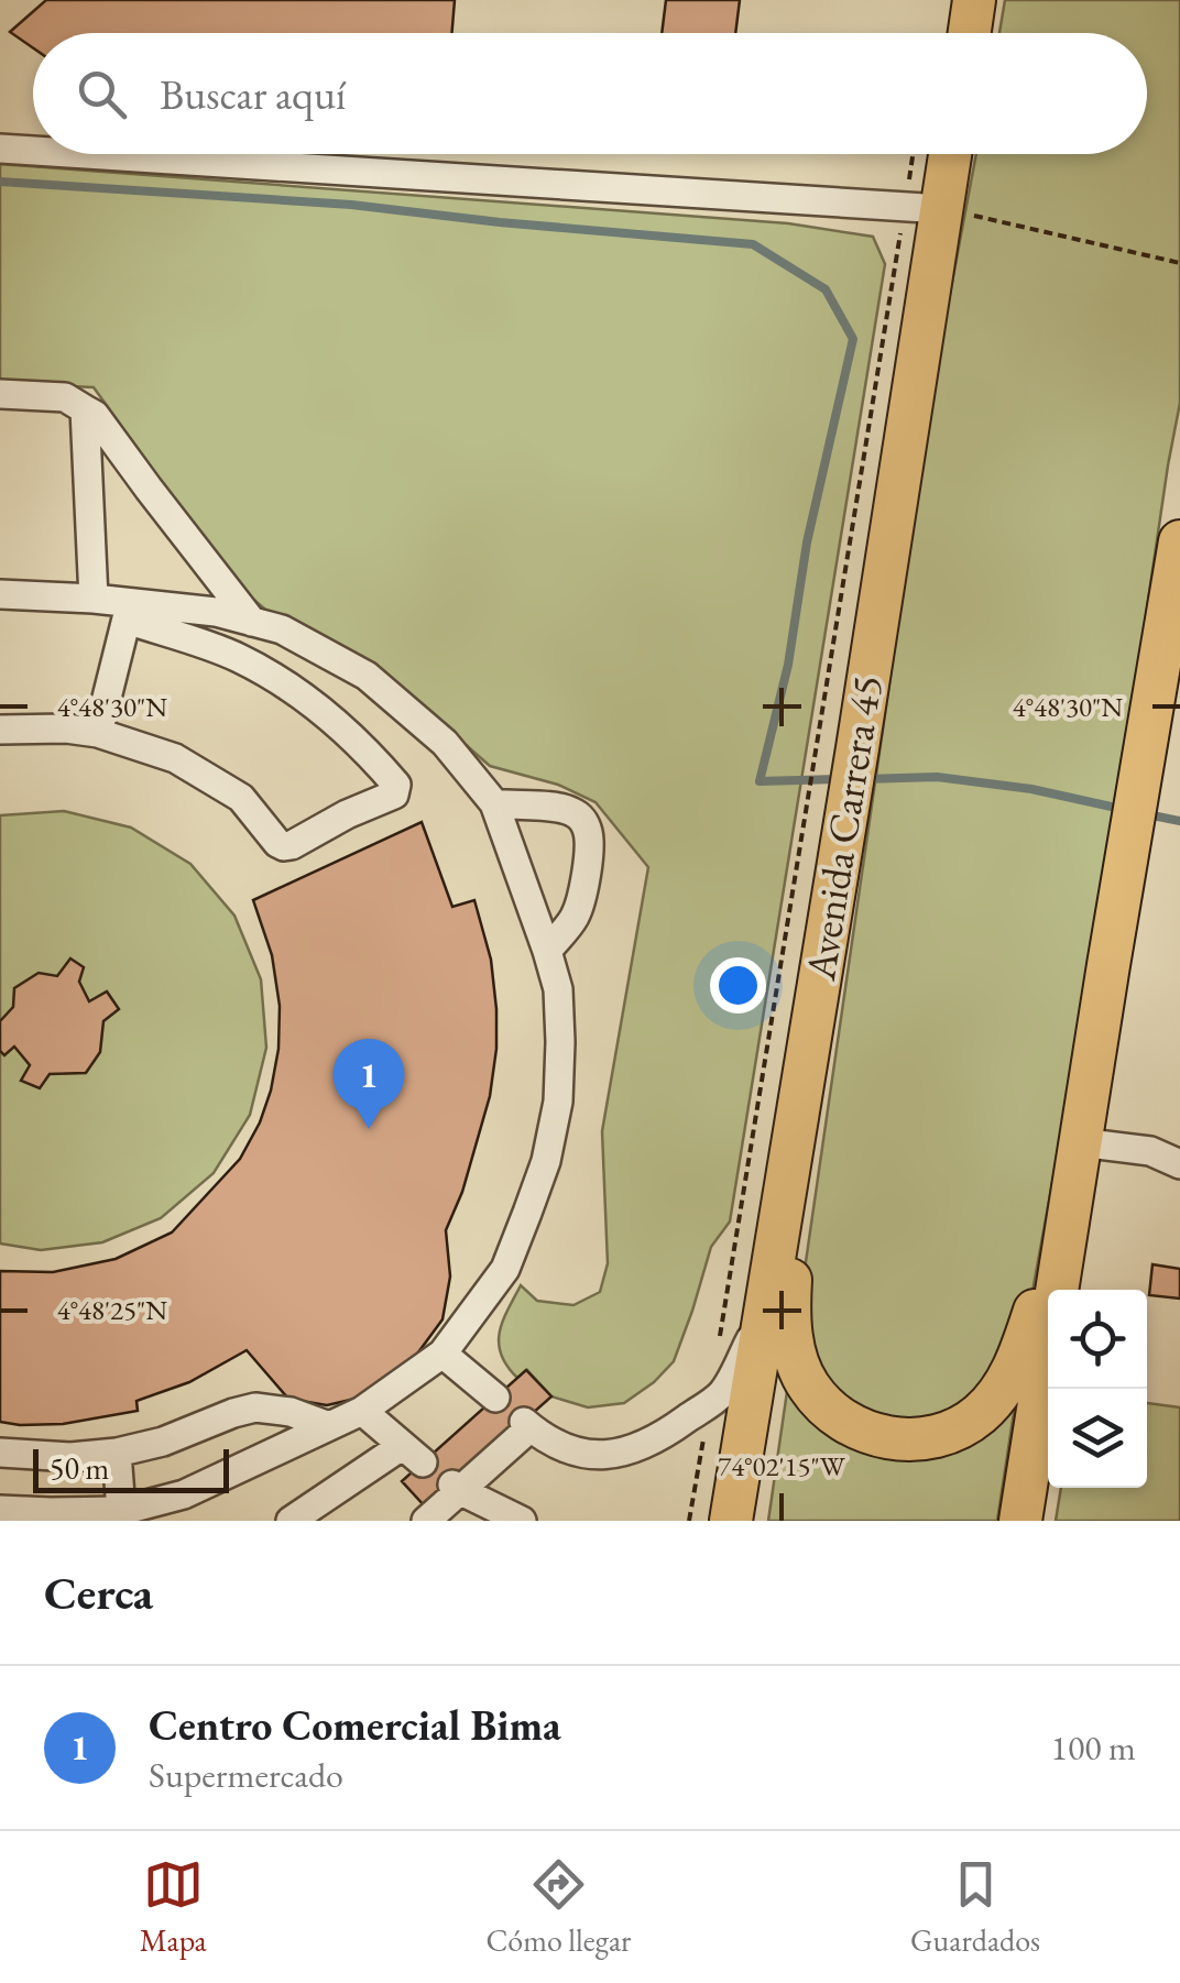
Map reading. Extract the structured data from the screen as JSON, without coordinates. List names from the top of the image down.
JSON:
{
  "streets": {
    "highway": ["Avenida Carrera 45"]
  },
  "scale_bar": "50 m",
  "page": {
    "search": "Buscar aquí",
    "pins": "1",
    "scale": "50 m",
    "heading": "Cerca",
    "list": [
      {
        "mark": "1",
        "name": "Centro Comercial Bima",
        "note": "Supermercado",
        "value": "100 m"
      }
    ],
    "nav": ["Mapa", "Cómo llegar", "Guardados"]
  },
  "coordinates": ["4°48'30\"N", "4°48'25\"N", "74°02'15\"W"]
}
